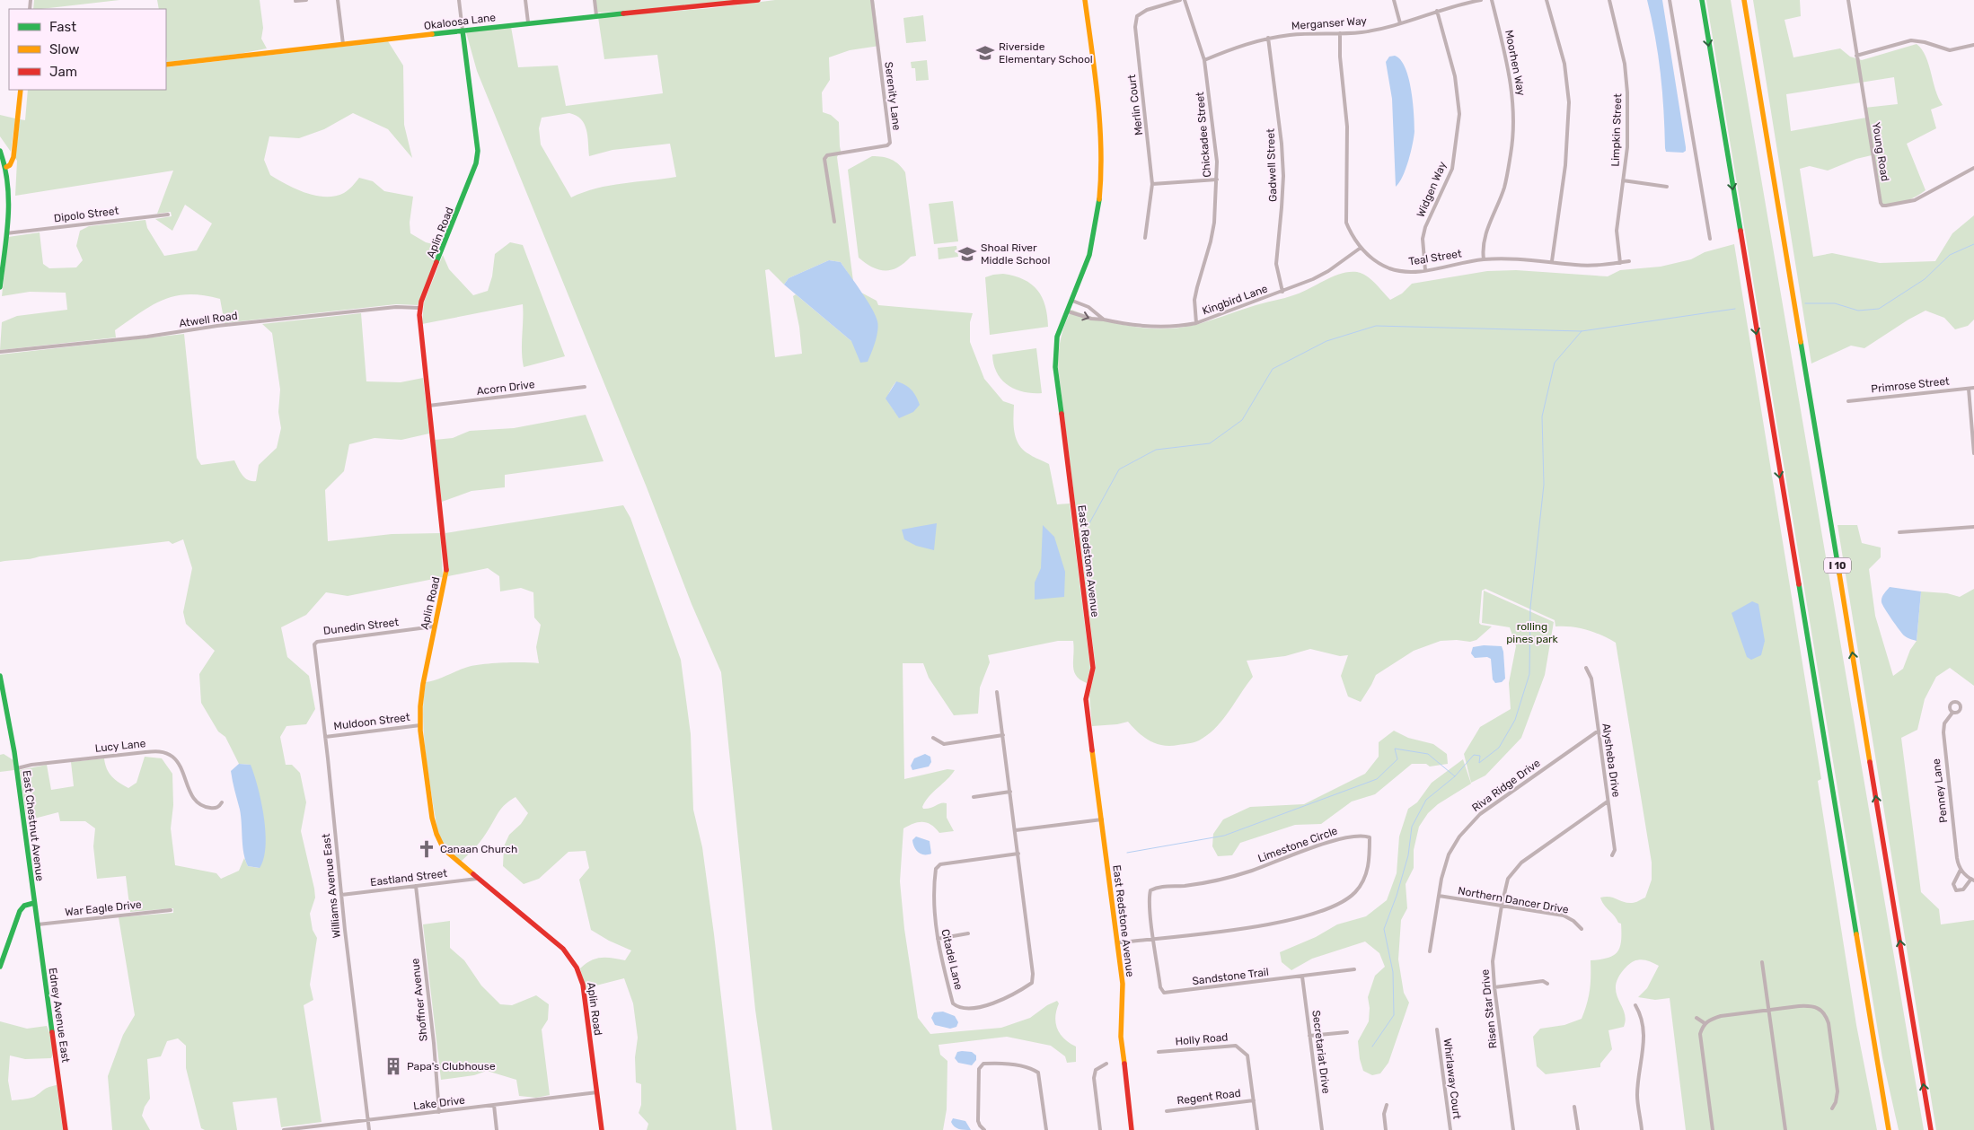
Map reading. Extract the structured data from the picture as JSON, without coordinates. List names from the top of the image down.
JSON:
{
  "streets": {
    "main road": [
      "Okaloosa Lane",
      "Aplin Road",
      "East Redstone Avenue",
      "I 10",
      "East Chestnut Avenue",
      "Edney Avenue East"
    ],
    "street": [
      "Merganser Way",
      "Moorhen Way",
      "Serenity Lane",
      "Merlin Court",
      "Limpkin Street",
      "Chickadee Street",
      "Young Road",
      "Gadwell Street",
      "Widgen Way",
      "Dipolo Street",
      "Teal Street",
      "Kingbird Lane",
      "Atwell Road",
      "Primrose Street",
      "Acorn Drive",
      "Dunedin Street",
      "Muldoon Street",
      "Lucy Lane",
      "Alysheba Drive",
      "Riva Ridge Drive",
      "Penney Lane",
      "Limestone Circle",
      "Eastland Street",
      "Williams Avenue East",
      "Northern Dancer Drive",
      "War Eagle Drive",
      "Citadel Lane",
      "Sandstone Trail",
      "Shoffner Avenue",
      "Risen Star Drive",
      "Holly Road",
      "Secretariat Drive",
      "Whirlaway Court",
      "Regent Road",
      "Lake Drive"
    ]
  },
  "crossings": [
    ["Okaloosa Lane", "Aplin Road"],
    ["Merganser Way", "Chickadee Street"],
    ["Merganser Way", "Gadwell Street"],
    ["Merganser Way", "Widgen Way"],
    ["Merganser Way", "Teal Street"],
    ["Moorhen Way", "Teal Street"],
    ["Limpkin Street", "Teal Street"],
    ["Chickadee Street", "Kingbird Lane"],
    ["Gadwell Street", "Kingbird Lane"],
    ["Widgen Way", "Teal Street"],
    ["Aplin Road", "Atwell Road"],
    ["Aplin Road", "Acorn Drive"],
    ["Aplin Road", "Dunedin Street"],
    ["Aplin Road", "Muldoon Street"],
    ["Aplin Road", "Eastland Street"],
    ["Aplin Road", "Lake Drive"],
    ["Teal Street", "Kingbird Lane"],
    ["Kingbird Lane", "East Redstone Avenue"],
    ["East Redstone Avenue", "Limestone Circle"],
    ["Dunedin Street", "Williams Avenue East"],
    ["Muldoon Street", "Williams Avenue East"],
    ["Lucy Lane", "East Chestnut Avenue"],
    ["Alysheba Drive", "Riva Ridge Drive"],
    ["Alysheba Drive", "Risen Star Drive"],
    ["Riva Ridge Drive", "Northern Dancer Drive"],
    ["East Chestnut Avenue", "Edney Avenue East"],
    ["Limestone Circle", "Sandstone Trail"],
    ["Eastland Street", "Williams Avenue East"],
    ["Eastland Street", "Shoffner Avenue"],
    ["Williams Avenue East", "Lake Drive"],
    ["Northern Dancer Drive", "Risen Star Drive"],
    ["War Eagle Drive", "Edney Avenue East"],
    ["Sandstone Trail", "Secretariat Drive"],
    ["Shoffner Avenue", "Lake Drive"],
    ["Holly Road", "Regent Road"]
  ],
  "parks": ["rolling pines park"],
  "places": {
    "school or university": ["Riverside Elementary School", "Shoal River Middle School"],
    "church": ["Canaan Church"],
    "building": ["Papa's Clubhouse"]
  },
  "legend": ["Fast", "Slow", "Jam"]
}
